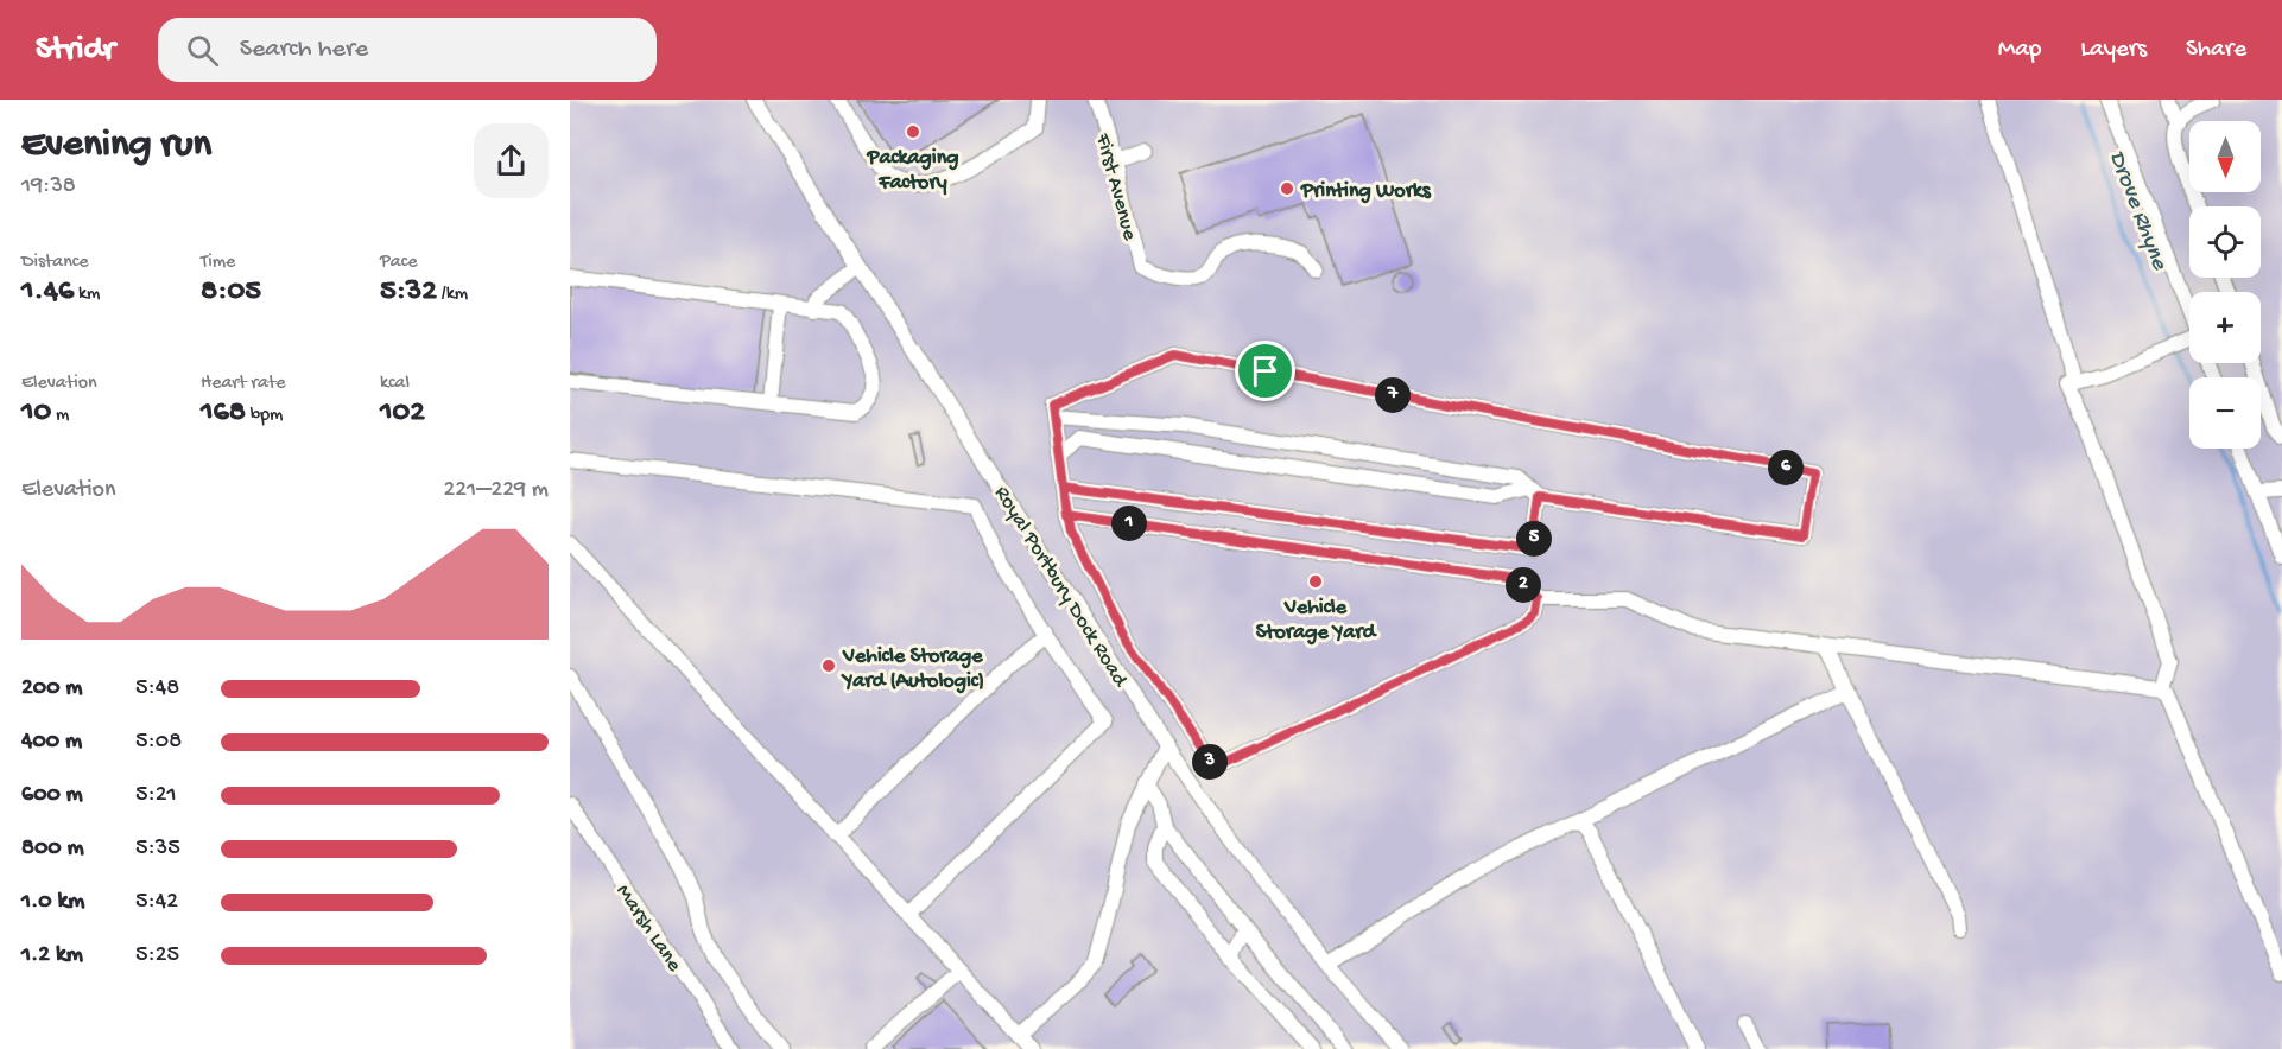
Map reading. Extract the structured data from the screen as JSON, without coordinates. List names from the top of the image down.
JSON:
{
  "streets": {
    "street": ["First Avenue", "Royal Portbury Dock Road", "Marsh Lane"]
  },
  "water": ["Drove Rhyne"],
  "places": [
    "Packaging Factory",
    "Printing Works",
    "Vehicle Storage Yard",
    "Vehicle Storage Yard (Autologic)"
  ],
  "north": "bottom",
  "page": {
    "header": "Stridr",
    "search": "Search here",
    "nav": ["Map", "Layers", "Share"],
    "heading": ["Evening run", "19:38"],
    "map_buttons": ["+", "−"],
    "stats": [
      ["Distance", "1.46 km"],
      ["Time", "8:05"],
      ["Pace", "5:32 /km"],
      ["Elevation", "10 m"],
      ["Heart rate", "168 bpm"],
      ["kcal", "102"]
    ],
    "pins": [
      "7",
      "6",
      "1",
      "5",
      "2",
      "3"
    ],
    "chart": ["Elevation", "221–229 m"],
    "list": [
      {
        "name": "200 m",
        "note": "5:48"
      },
      {
        "name": "400 m",
        "note": "5:08"
      },
      {
        "name": "600 m",
        "note": "5:21"
      },
      {
        "name": "800 m",
        "note": "5:35"
      },
      {
        "name": "1.0 km",
        "note": "5:42"
      },
      {
        "name": "1.2 km",
        "note": "5:25"
      }
    ]
  }
}
